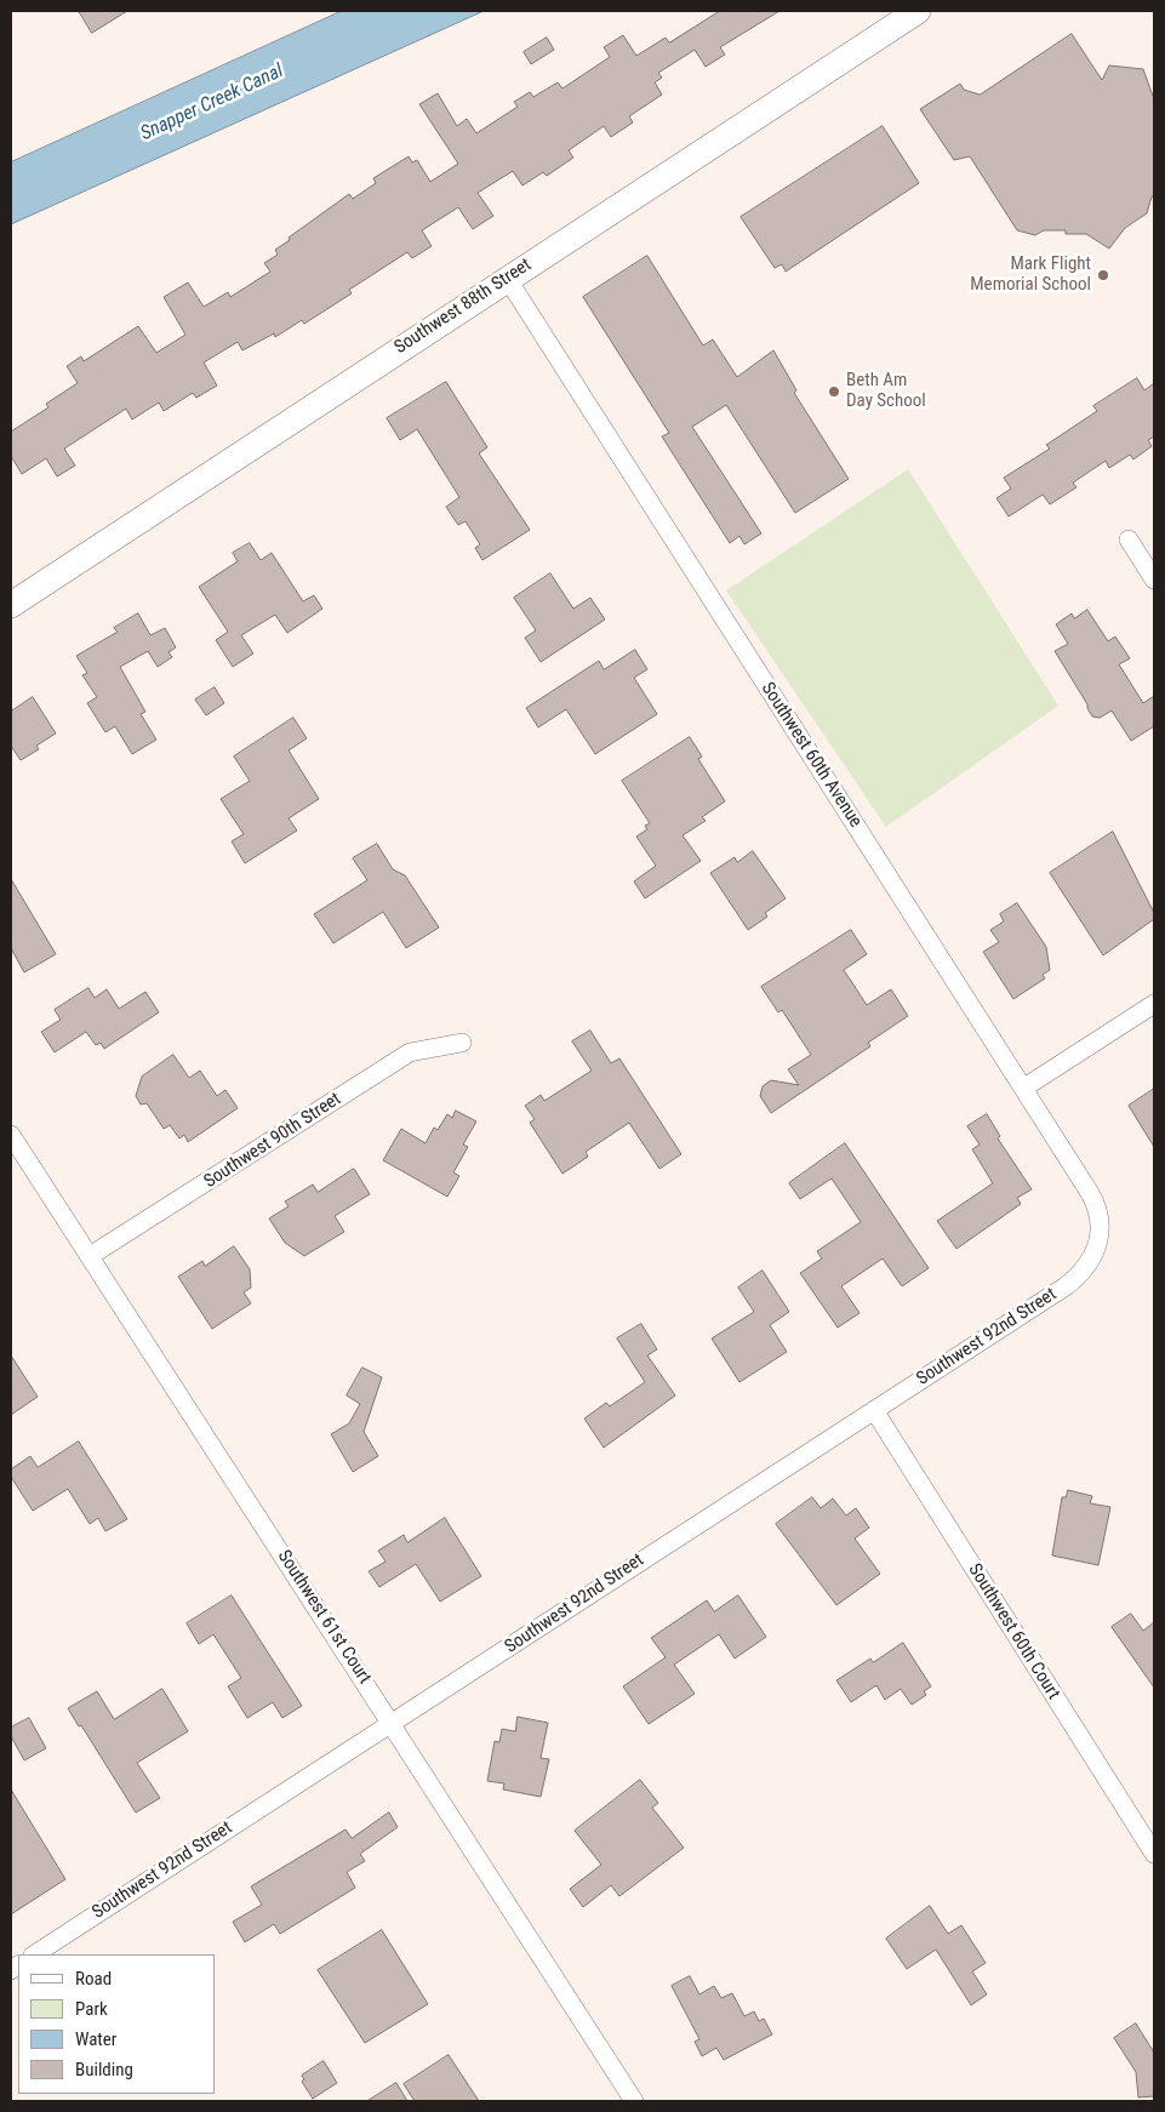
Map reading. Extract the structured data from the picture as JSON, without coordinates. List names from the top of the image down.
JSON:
{
  "streets": {
    "street": [
      "Southwest 88th Street",
      "Southwest 60th Avenue",
      "Southwest 90th Street",
      "Southwest 92nd Street",
      "Southwest 61st Court",
      "Southwest 60th Court"
    ]
  },
  "crossings": [
    ["Southwest 88th Street", "Southwest 60th Avenue"],
    ["Southwest 60th Avenue", "Southwest 92nd Street"],
    ["Southwest 90th Street", "Southwest 61st Court"],
    ["Southwest 92nd Street", "Southwest 61st Court"],
    ["Southwest 92nd Street", "Southwest 60th Court"]
  ],
  "water": ["Snapper Creek Canal"],
  "places": ["Mark Flight Memorial School", "Beth Am Day School"],
  "legend": [
    "Road",
    "Park",
    "Water",
    "Building"
  ]
}
